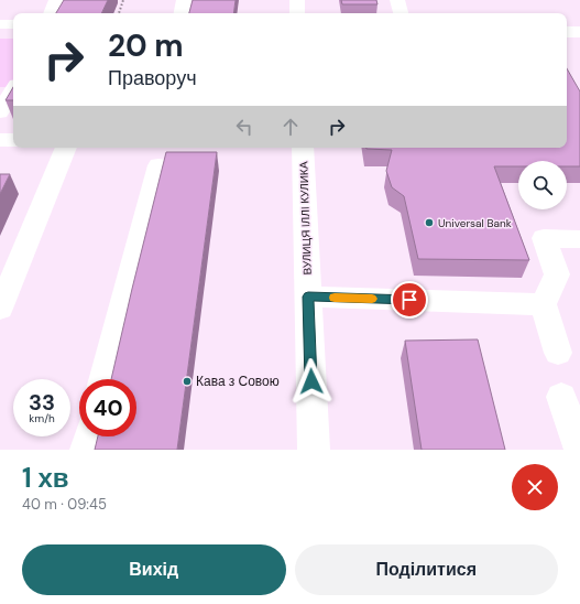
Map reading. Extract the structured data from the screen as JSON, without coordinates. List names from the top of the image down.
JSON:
{
  "streets": {
    "street": ["ВУЛИЦЯ ІЛЛІ КУЛИКА"]
  },
  "places": ["Universal Bank", "Кава з Совою"],
  "page": {
    "turn": ["20 m", "Праворуч"],
    "speed": "33 km/h",
    "limit": "40",
    "heading": ["1 хв", "40 m · 09:45"],
    "buttons": ["Вихід", "Поділитися"]
  }
}
